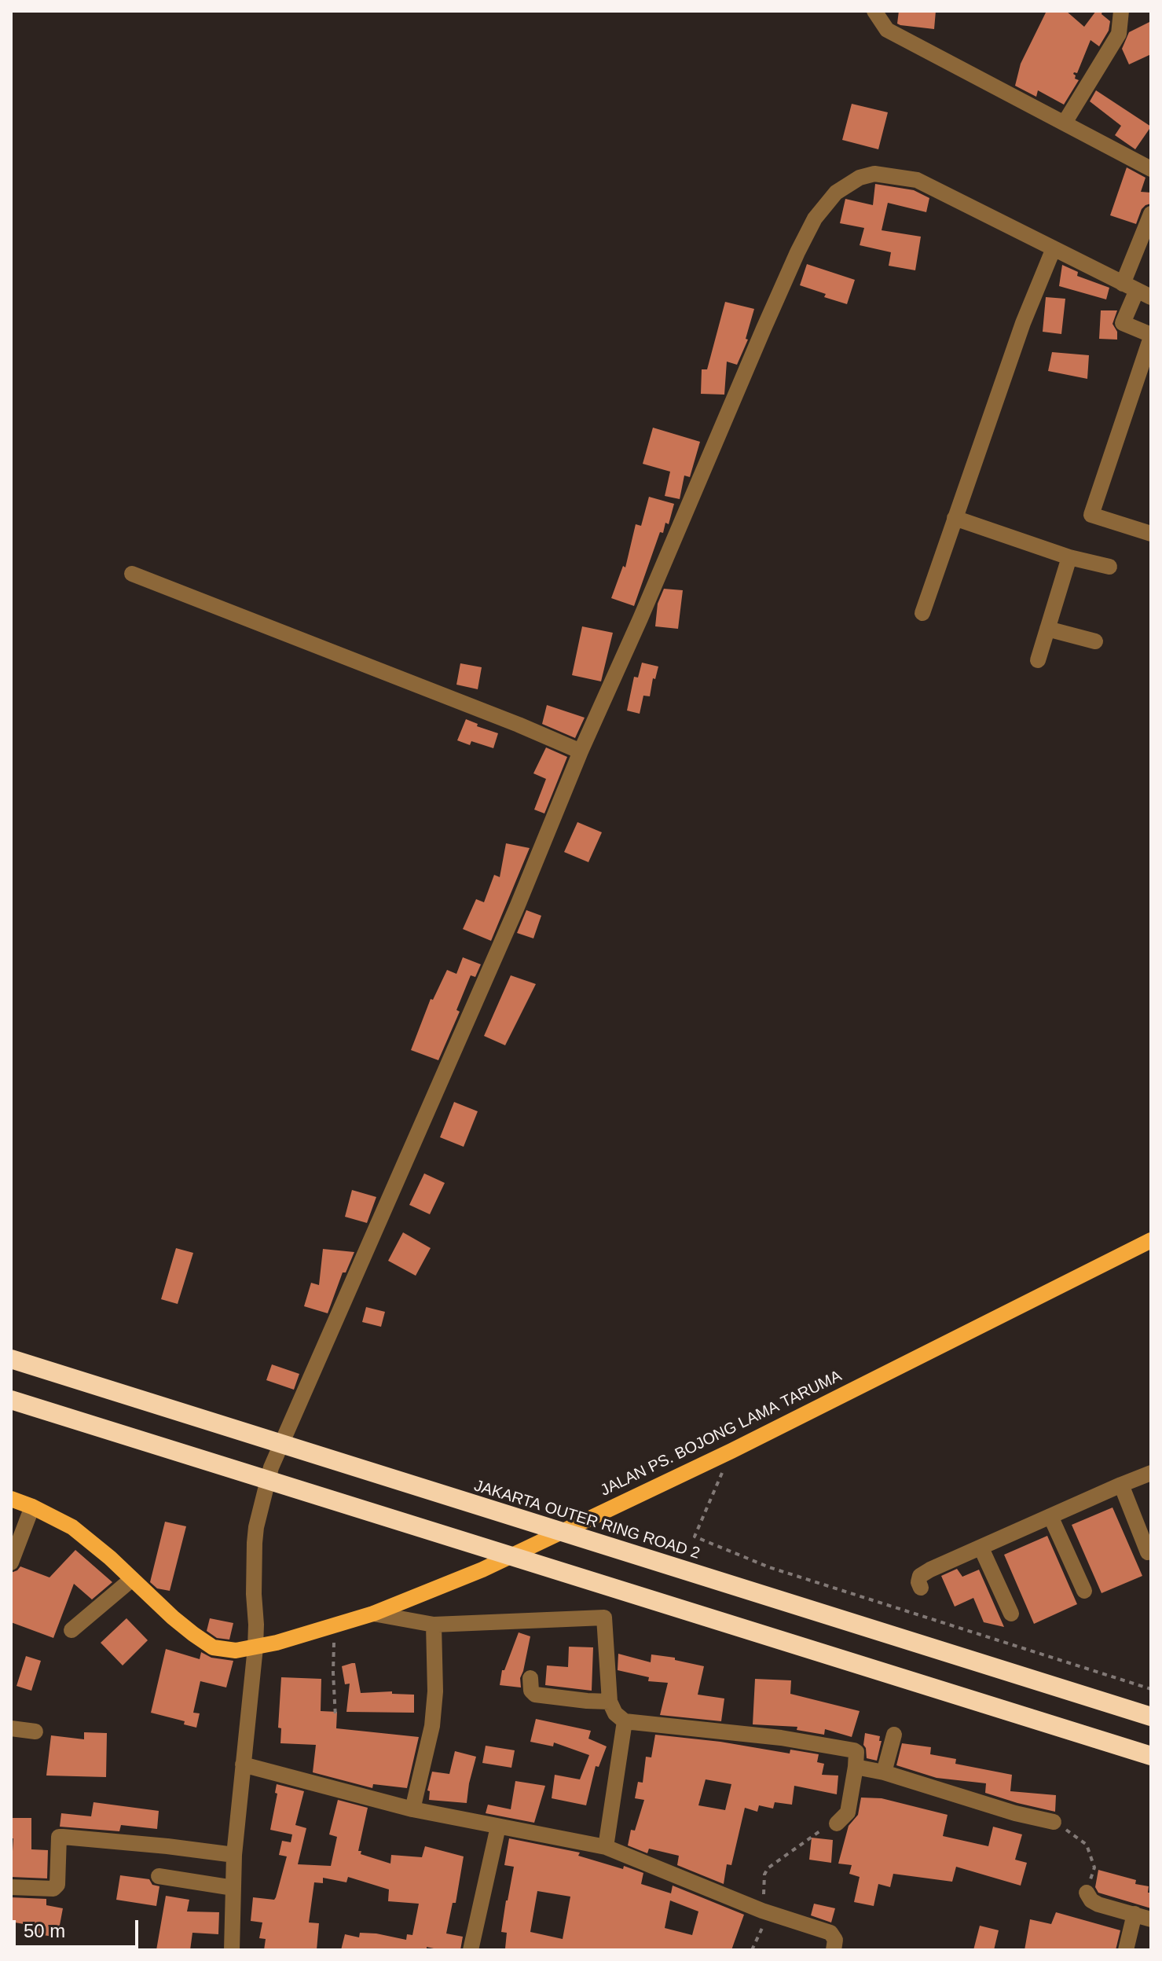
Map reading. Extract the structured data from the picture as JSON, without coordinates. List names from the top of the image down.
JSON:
{
  "streets": {
    "highway": ["JAKARTA OUTER RING ROAD 2"],
    "main road": ["JALAN PS. BOJONG LAMA TARUMA"]
  },
  "scale_bar": "50 m"
}
